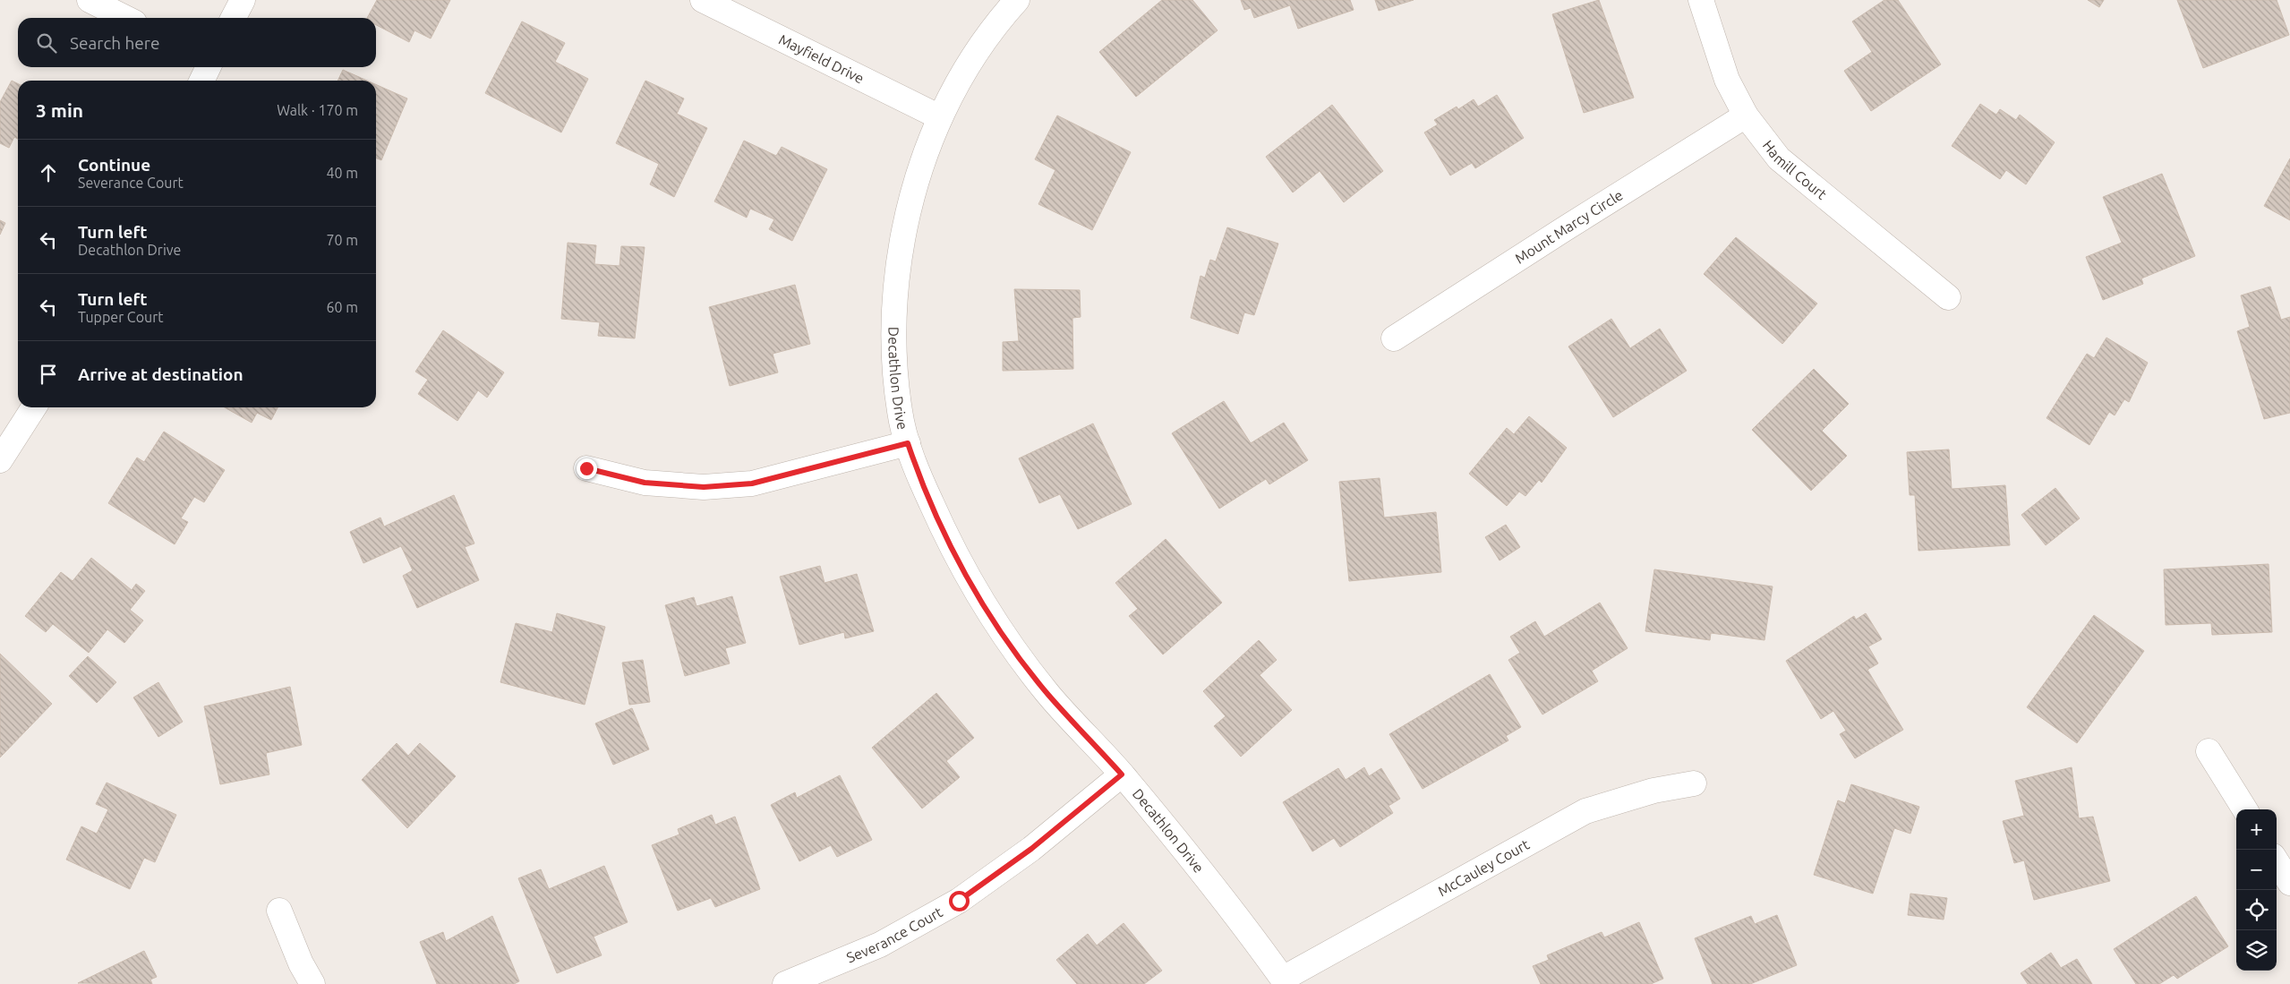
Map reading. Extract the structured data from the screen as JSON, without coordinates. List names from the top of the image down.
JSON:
{
  "streets": {
    "street": [
      "Mayfield Drive",
      "Hamill Court",
      "Mount Marcy Circle",
      "Decathlon Drive",
      "McCauley Court",
      "Severance Court"
    ]
  },
  "crossings": [
    ["Mayfield Drive", "Decathlon Drive"],
    ["Hamill Court", "Mount Marcy Circle"],
    ["Decathlon Drive", "McCauley Court"],
    ["Decathlon Drive", "Severance Court"]
  ],
  "page": {
    "search": "Search here",
    "heading": ["3 min", "Walk · 170 m"],
    "list": [
      ["Continue", "Severance Court", "40 m"],
      ["Turn left", "Decathlon Drive", "70 m"],
      ["Turn left", "Tupper Court", "60 m"],
      "Arrive at destination"
    ],
    "map_buttons": ["+", "−"]
  }
}
